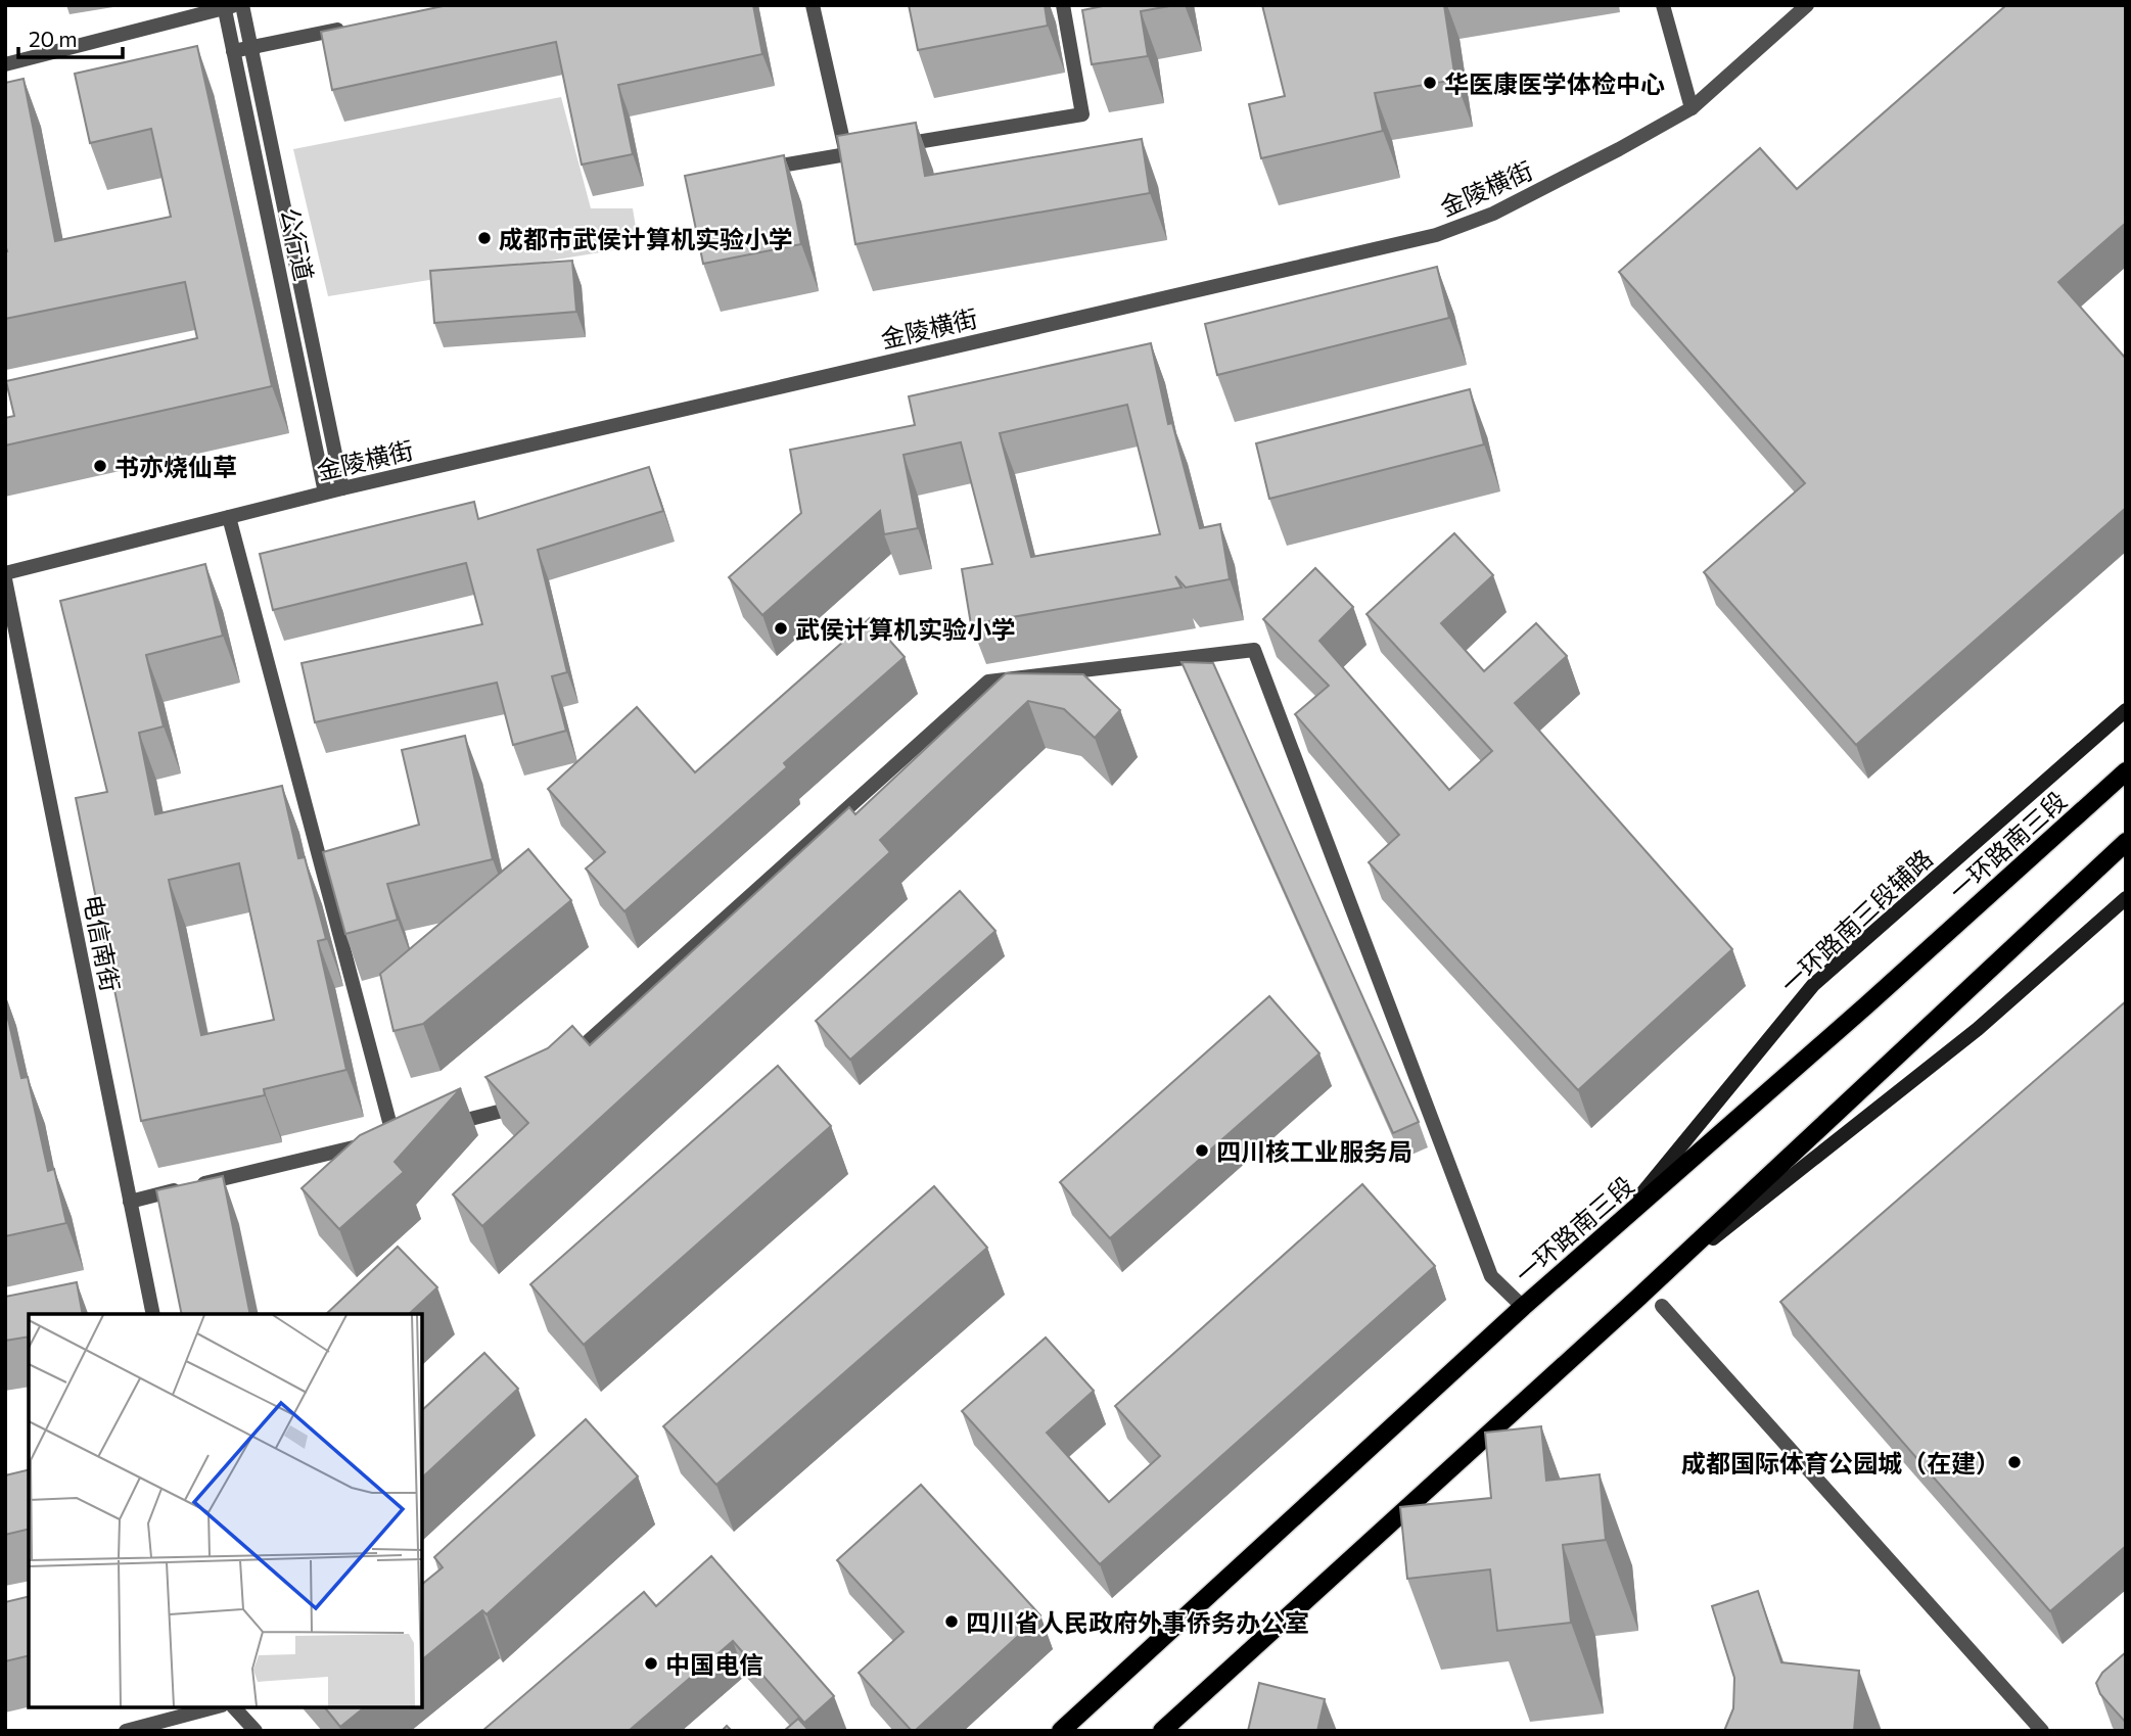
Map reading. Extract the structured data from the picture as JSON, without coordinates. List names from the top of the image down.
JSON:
{
  "streets": {
    "main road": ["一环路南三段", "一环路南三段辅路"],
    "street": ["金陵横街", "公行道", "电信南街"]
  },
  "crossings": [
    ["金陵横街", "公行道"],
    ["一环路南三段", "一环路南三段辅路"]
  ],
  "places": [
    "华医康医学体检中心",
    "成都市武侯计算机实验小学",
    "书亦烧仙草",
    "武侯计算机实验小学",
    "四川核工业服务局",
    "成都国际体育公园城（在建）",
    "四川省人民政府外事侨务办公室",
    "中国电信"
  ],
  "scale_bar": "20 m"
}
